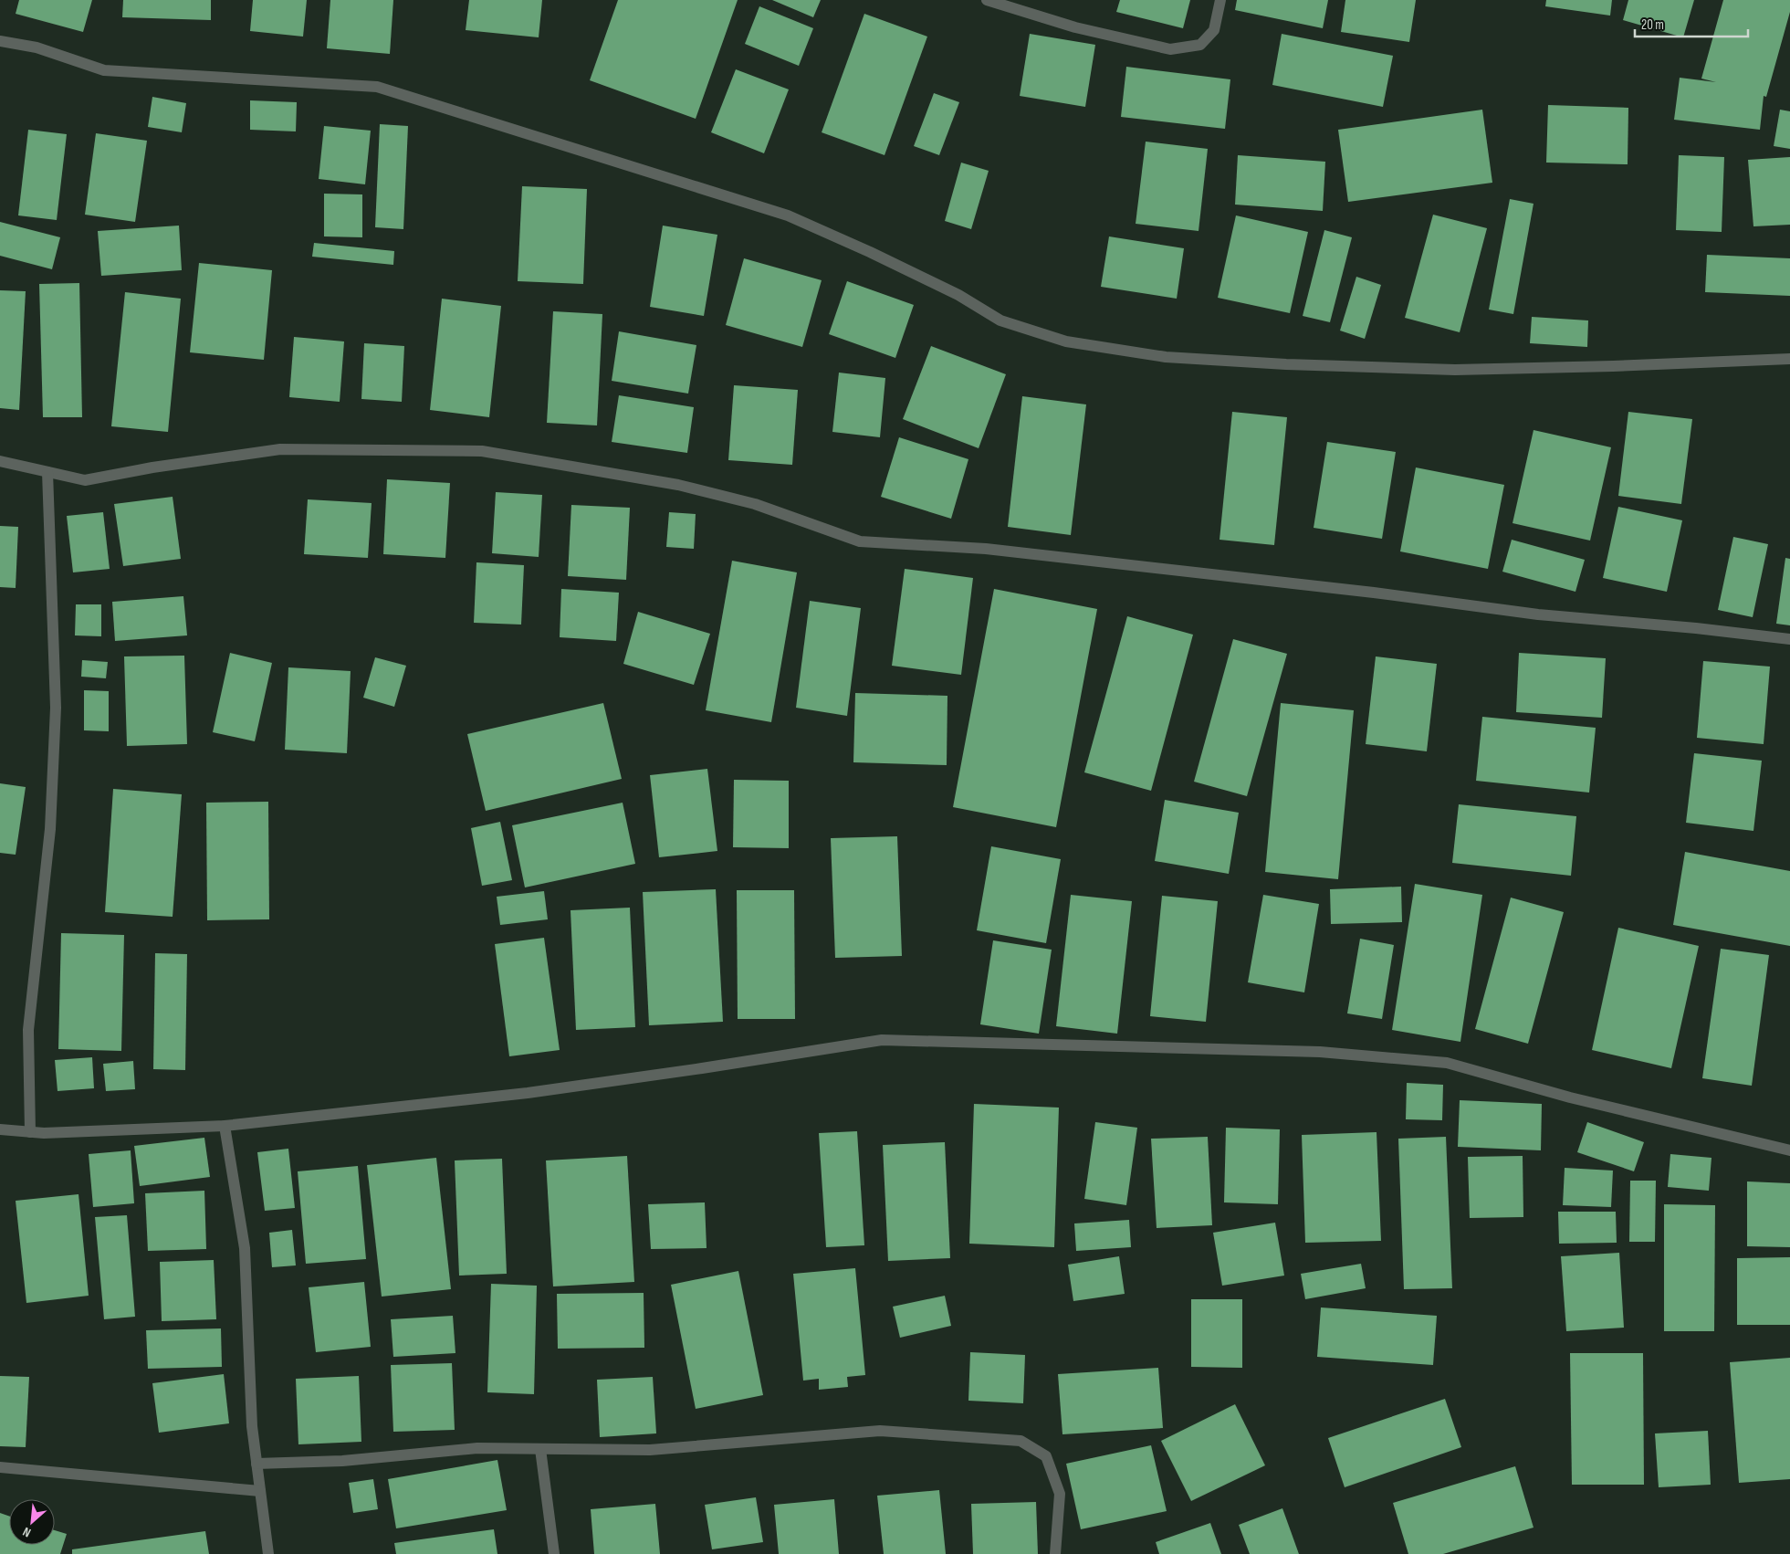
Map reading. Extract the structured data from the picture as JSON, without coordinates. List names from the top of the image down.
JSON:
{
  "scale_bar": "20 m",
  "north": "bottom left"
}
